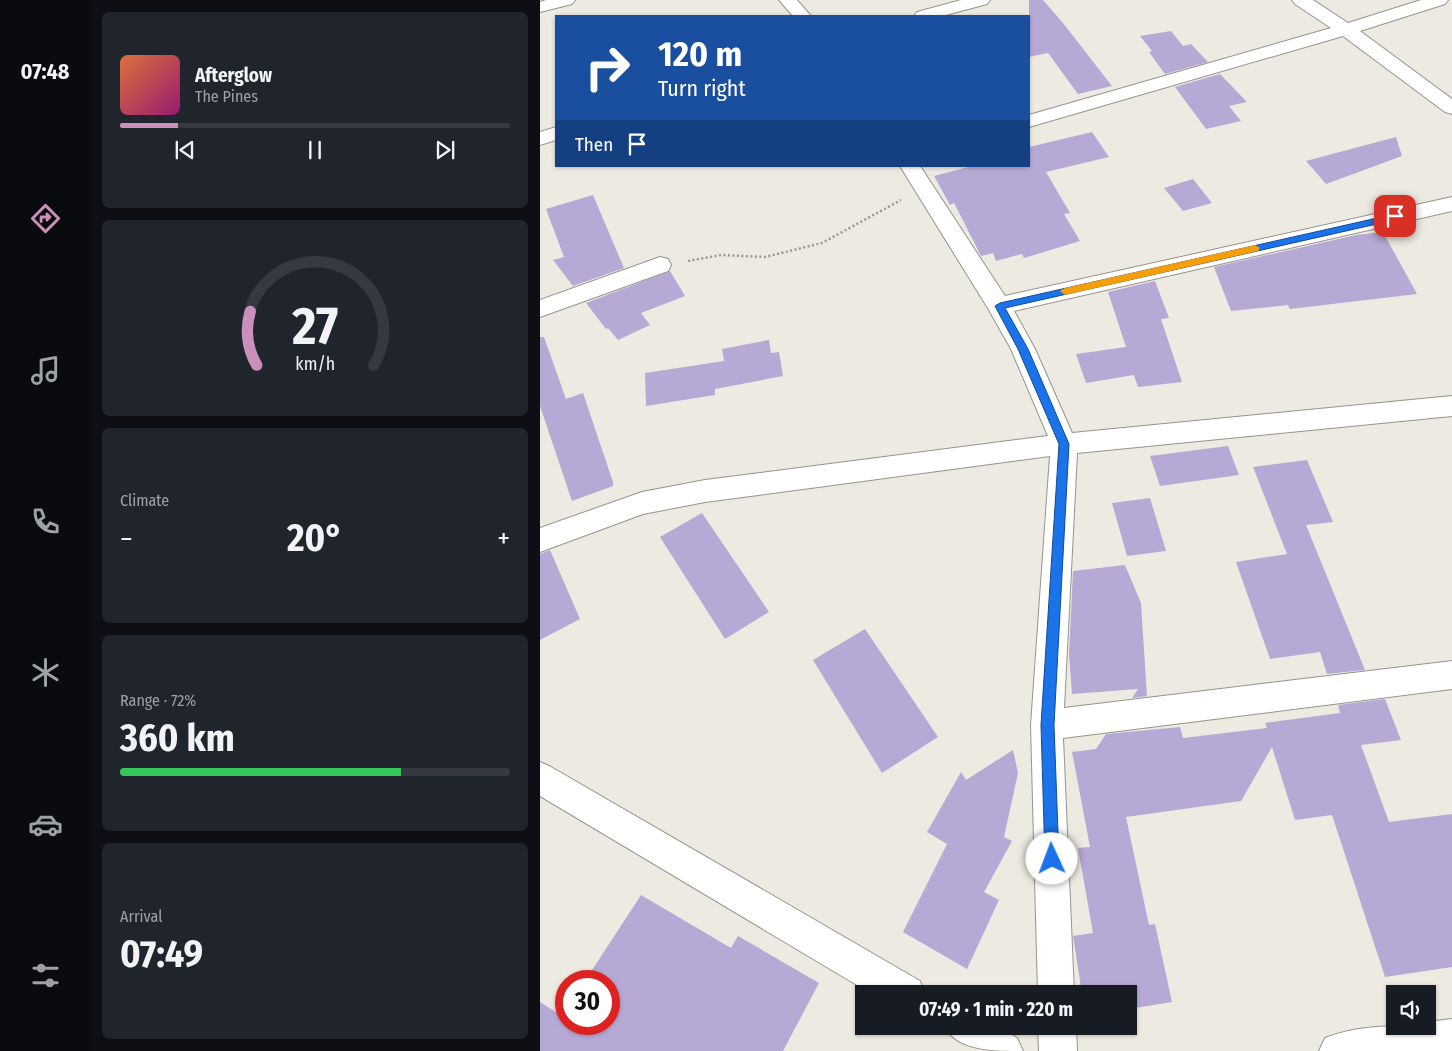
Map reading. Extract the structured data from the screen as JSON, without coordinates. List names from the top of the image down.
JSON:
{
  "page": {
    "tabs": "07:48",
    "turn": ["120 m", "Turn right"],
    "song": ["Afterglow", "The Pines"],
    "then": "Then",
    "tile": [
      "Climate",
      ["Range · 72%", "360 km"],
      ["Arrival", "07:49"]
    ],
    "heat": ["−", "20°", "+"],
    "limit": "30",
    "trip": "07:49 · 1 min · 220 m",
    "gauge": ["27", "km/h"]
  }
}
